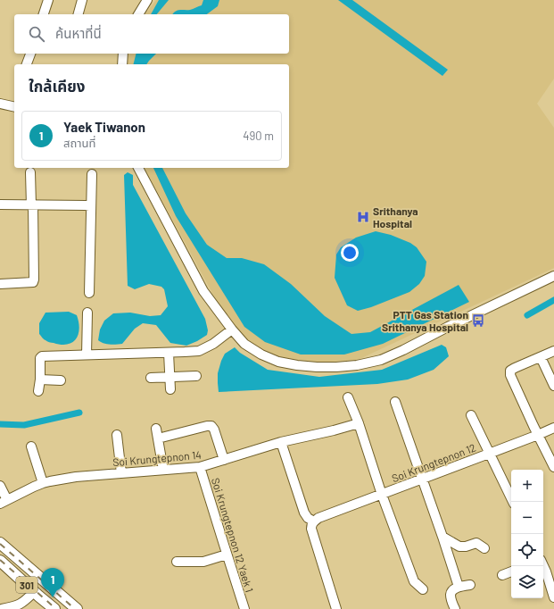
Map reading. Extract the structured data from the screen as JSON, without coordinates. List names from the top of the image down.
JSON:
{
  "streets": {
    "main road": ["301"],
    "street": ["Soi Krungtepnon 14", "Soi Krungtepnon 12", "Soi Krungtepnon 12 Yaek 1"]
  },
  "crossings": [
    ["Soi Krungtepnon 14", "Soi Krungtepnon 12 Yaek 1"]
  ],
  "places": {
    "hospital": ["Srithanya Hospital"],
    "bus stop": ["PTT Gas Station Srithanya Hospital"]
  },
  "page": {
    "search": "ค้นหาที่นี่",
    "heading": "ใกล้เคียง",
    "list": [
      {
        "mark": "1",
        "name": "Yaek Tiwanon",
        "note": "สถานที่",
        "value": "490 m"
      }
    ],
    "map_buttons": ["+", "−"],
    "pins": "1"
  }
}
